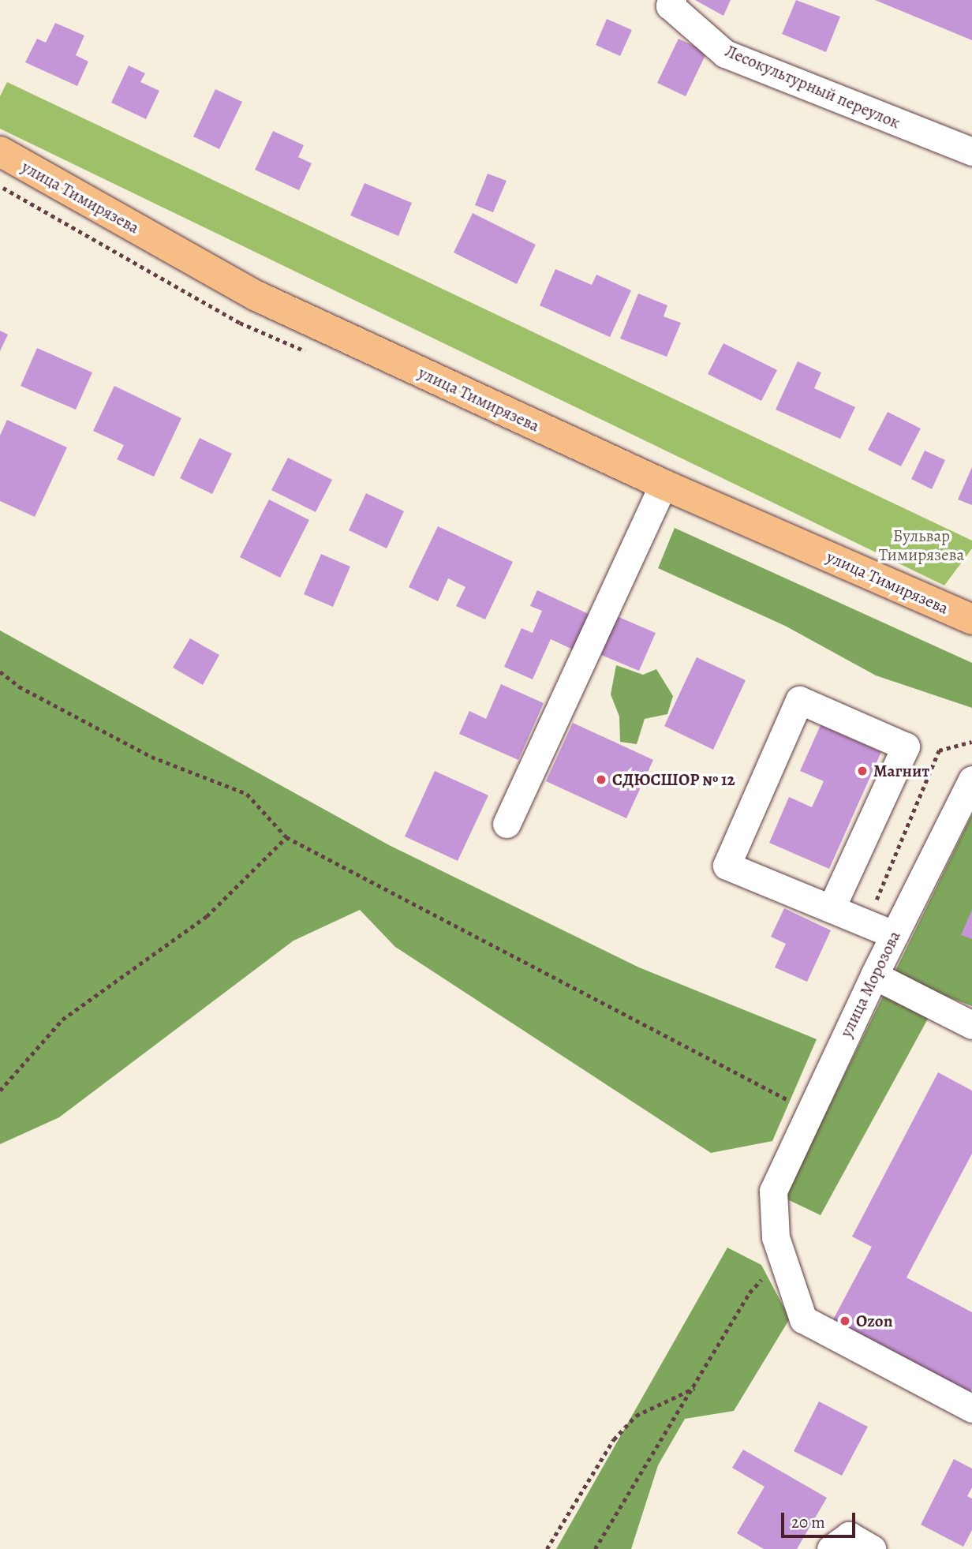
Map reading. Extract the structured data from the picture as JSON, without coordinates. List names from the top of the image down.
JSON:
{
  "streets": {
    "main road": ["улица Тимирязева"],
    "street": ["Лесокультурный переулок", "улица Морозова"]
  },
  "parks": ["Бульвар Тимирязева"],
  "places": ["Магнит", "СДЮСШОР № 12", "Ozon"],
  "scale_bar": "20 m"
}
